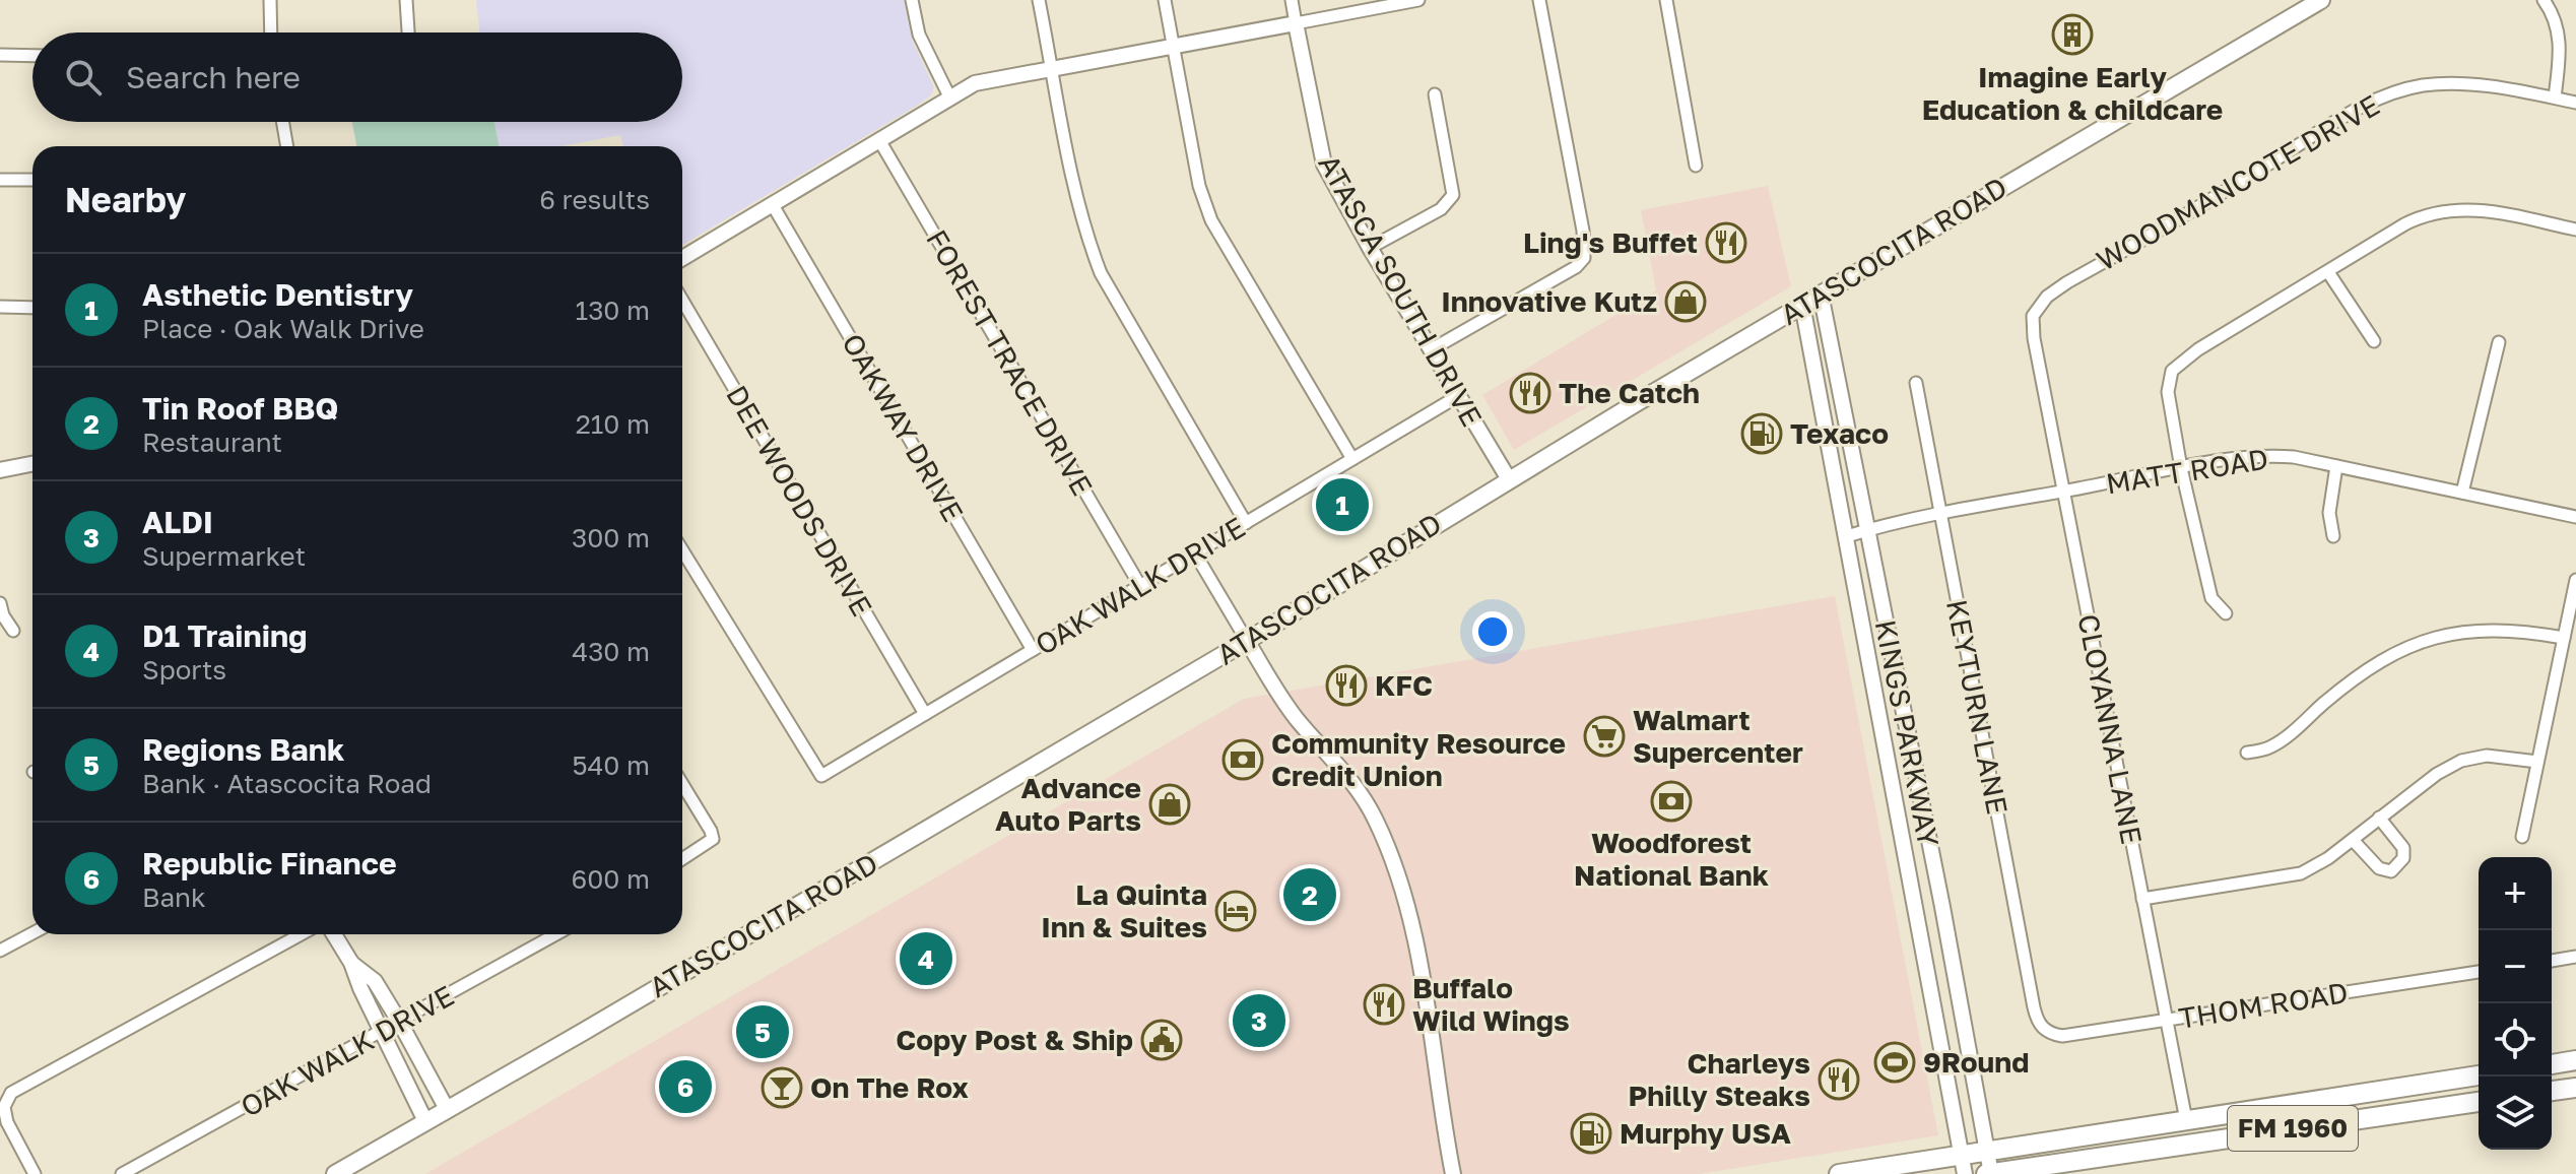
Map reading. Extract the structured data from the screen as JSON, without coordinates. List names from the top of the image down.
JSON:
{
  "streets": {
    "main road": ["ATASCOCITA ROAD", "FM 1960"],
    "street": [
      "WOODMANCOTE DRIVE",
      "ATASCA SOUTH DRIVE",
      "FOREST TRACE DRIVE",
      "OAKWAY DRIVE",
      "MATT ROAD",
      "DEE WOODS DRIVE",
      "OAK WALK DRIVE",
      "KEYTURN LANE",
      "CLOYANNA LANE",
      "KINGS PARKWAY",
      "THOM ROAD"
    ]
  },
  "crossings": [
    ["WOODMANCOTE DRIVE", "CLOYANNA LANE"],
    ["ATASCOCITA ROAD", "ATASCA SOUTH DRIVE"],
    ["ATASCOCITA ROAD", "KINGS PARKWAY"],
    ["ATASCA SOUTH DRIVE", "OAK WALK DRIVE"],
    ["FOREST TRACE DRIVE", "OAK WALK DRIVE"],
    ["OAKWAY DRIVE", "OAK WALK DRIVE"],
    ["MATT ROAD", "KEYTURN LANE"],
    ["MATT ROAD", "CLOYANNA LANE"],
    ["MATT ROAD", "KINGS PARKWAY"],
    ["DEE WOODS DRIVE", "OAK WALK DRIVE"],
    ["KEYTURN LANE", "THOM ROAD"],
    ["CLOYANNA LANE", "THOM ROAD"],
    ["CLOYANNA LANE", "FM 1960"],
    ["KINGS PARKWAY", "FM 1960"]
  ],
  "places": {
    "building": ["Imagine Early Education & childcare"],
    "restaurant": [
      "Ling's Buffet",
      "The Catch",
      "KFC",
      "Buffalo Wild Wings",
      "Charleys Philly Steaks"
    ],
    "shop": ["Innovative Kutz", "Advance Auto Parts"],
    "fuel station": ["Texaco", "Murphy USA"],
    "supermarket": ["Walmart Supercenter"],
    "bank": ["Community Resource Credit Union", "Woodforest National Bank"],
    "hotel": ["La Quinta Inn & Suites"],
    "public building": ["Copy Post & Ship"],
    "sports": ["9Round"],
    "bar": ["On The Rox"]
  },
  "page": {
    "search": "Search here",
    "heading": ["Nearby", "6 results"],
    "list": [
      {
        "mark": "1",
        "name": "Asthetic Dentistry",
        "note": "Place · Oak Walk Drive",
        "value": "130 m"
      },
      {
        "mark": "2",
        "name": "Tin Roof BBQ",
        "note": "Restaurant",
        "value": "210 m"
      },
      {
        "mark": "3",
        "name": "ALDI",
        "note": "Supermarket",
        "value": "300 m"
      },
      {
        "mark": "4",
        "name": "D1 Training",
        "note": "Sports",
        "value": "430 m"
      },
      {
        "mark": "5",
        "name": "Regions Bank",
        "note": "Bank · Atascocita Road",
        "value": "540 m"
      },
      {
        "mark": "6",
        "name": "Republic Finance",
        "note": "Bank",
        "value": "600 m"
      }
    ],
    "pins": [
      "1",
      "2",
      "4",
      "3",
      "5",
      "6"
    ],
    "map_buttons": ["+", "−"]
  }
}
